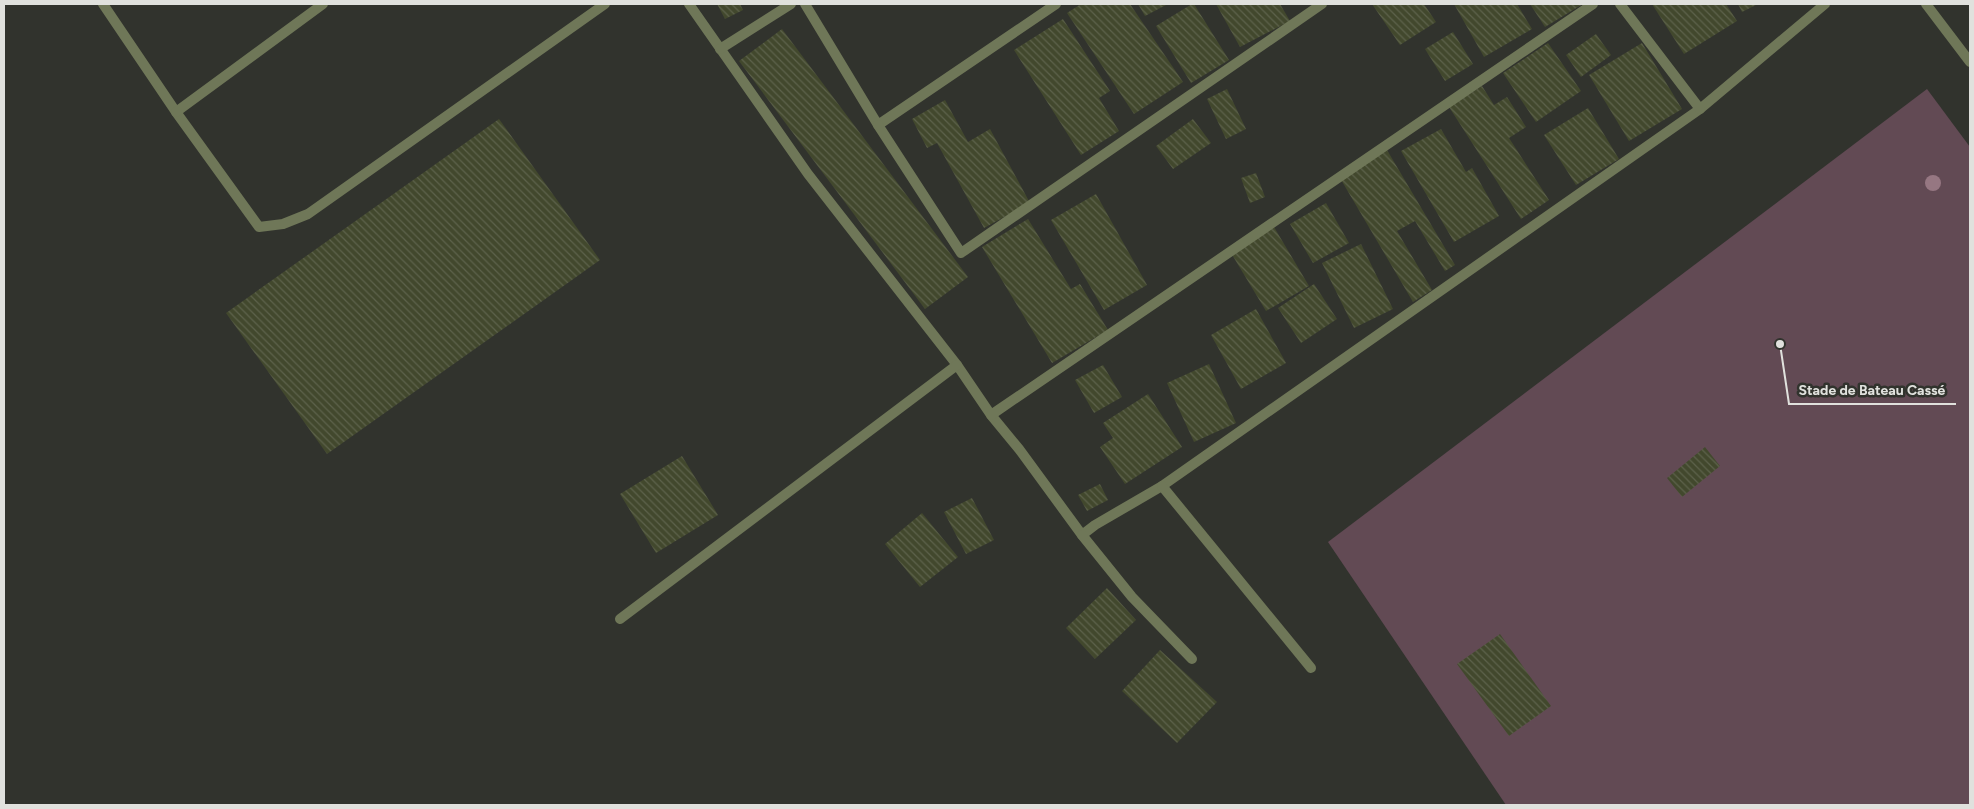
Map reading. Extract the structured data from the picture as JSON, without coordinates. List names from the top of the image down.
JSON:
{
  "places": ["Stade de Bateau Cassé"]
}
